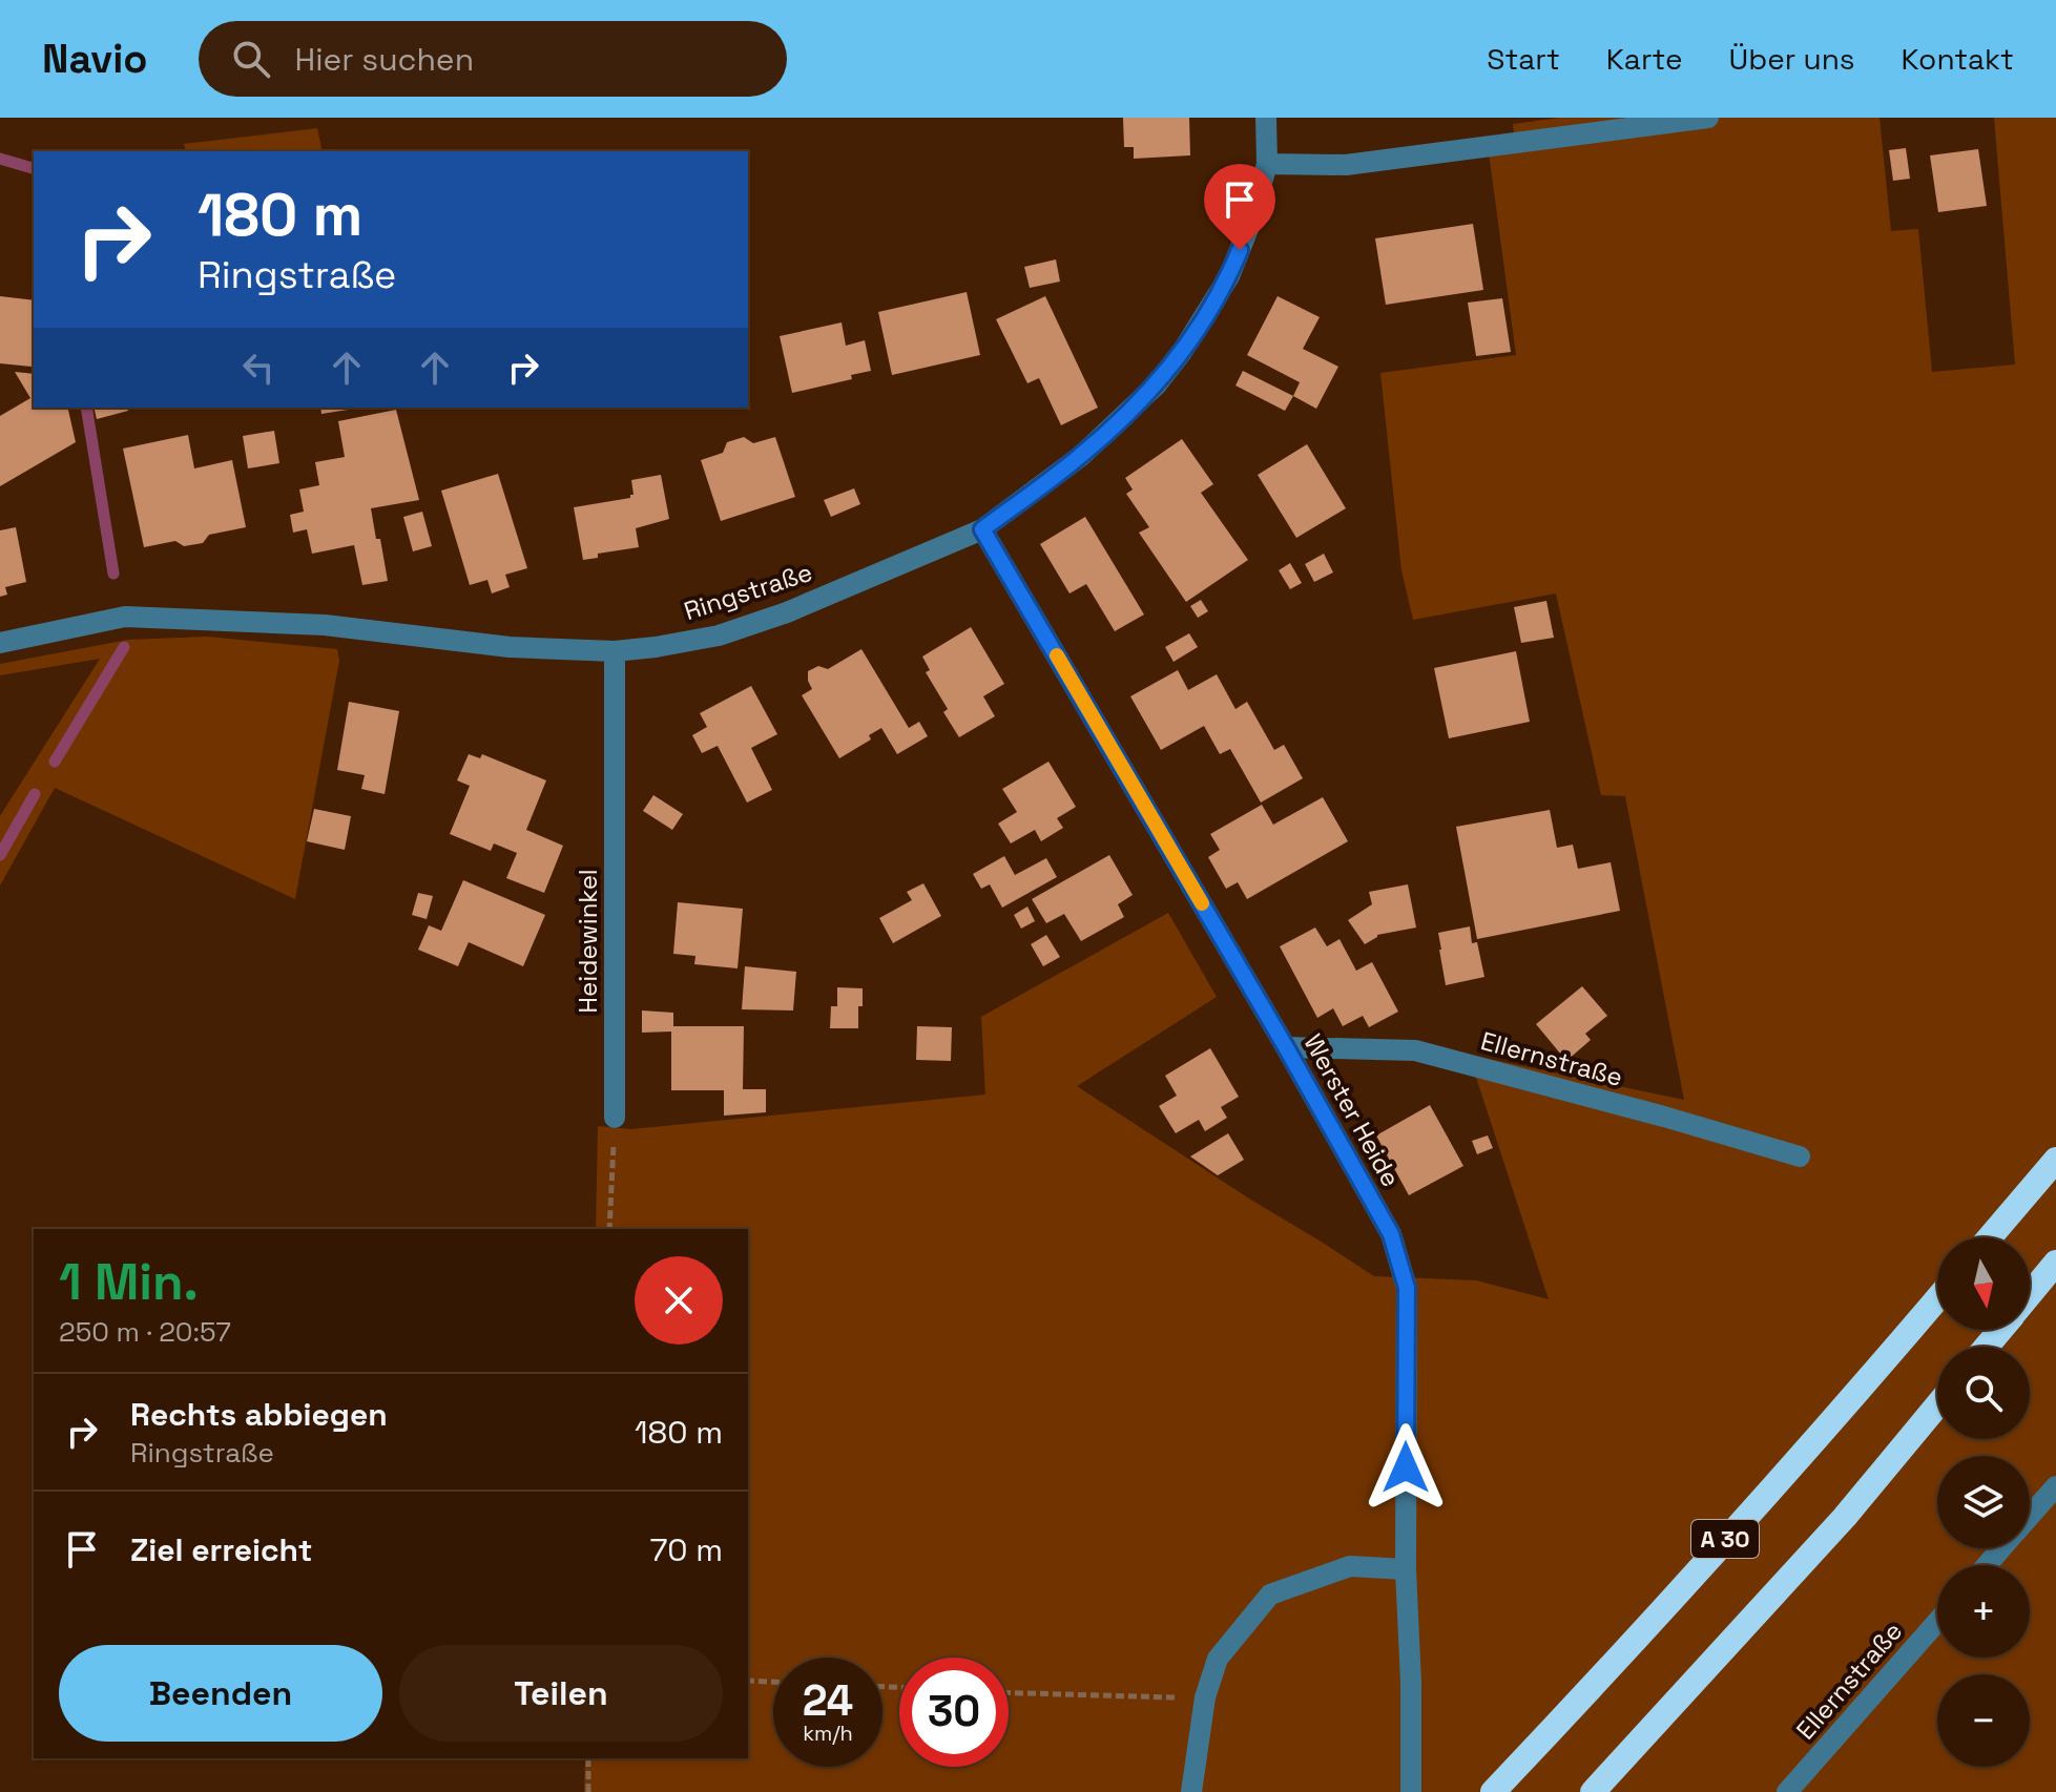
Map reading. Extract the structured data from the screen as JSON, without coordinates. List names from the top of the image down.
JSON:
{
  "streets": {
    "highway": ["A 30"],
    "street": [
      "Ringstraße",
      "Heidewinkel",
      "Ellernstraße",
      "Werster Heide"
    ]
  },
  "crossings": [
    ["Ringstraße", "Heidewinkel"],
    ["Ringstraße", "Werster Heide"],
    ["Ellernstraße", "Werster Heide"]
  ],
  "north": "bottom",
  "page": {
    "header": "Navio",
    "search": "Hier suchen",
    "nav": [
      "Start",
      "Karte",
      "Über uns",
      "Kontakt"
    ],
    "turn": ["180 m", "Ringstraße"],
    "heading": ["1 Min.", "250 m · 20:57"],
    "map_buttons": ["+", "−"],
    "list": [
      {
        "name": "Rechts abbiegen",
        "note": "Ringstraße",
        "value": "180 m"
      },
      {
        "name": "Ziel erreicht",
        "value": "70 m"
      }
    ],
    "buttons": ["Beenden", "Teilen"],
    "speed": "24 km/h",
    "limit": "30"
  }
}
